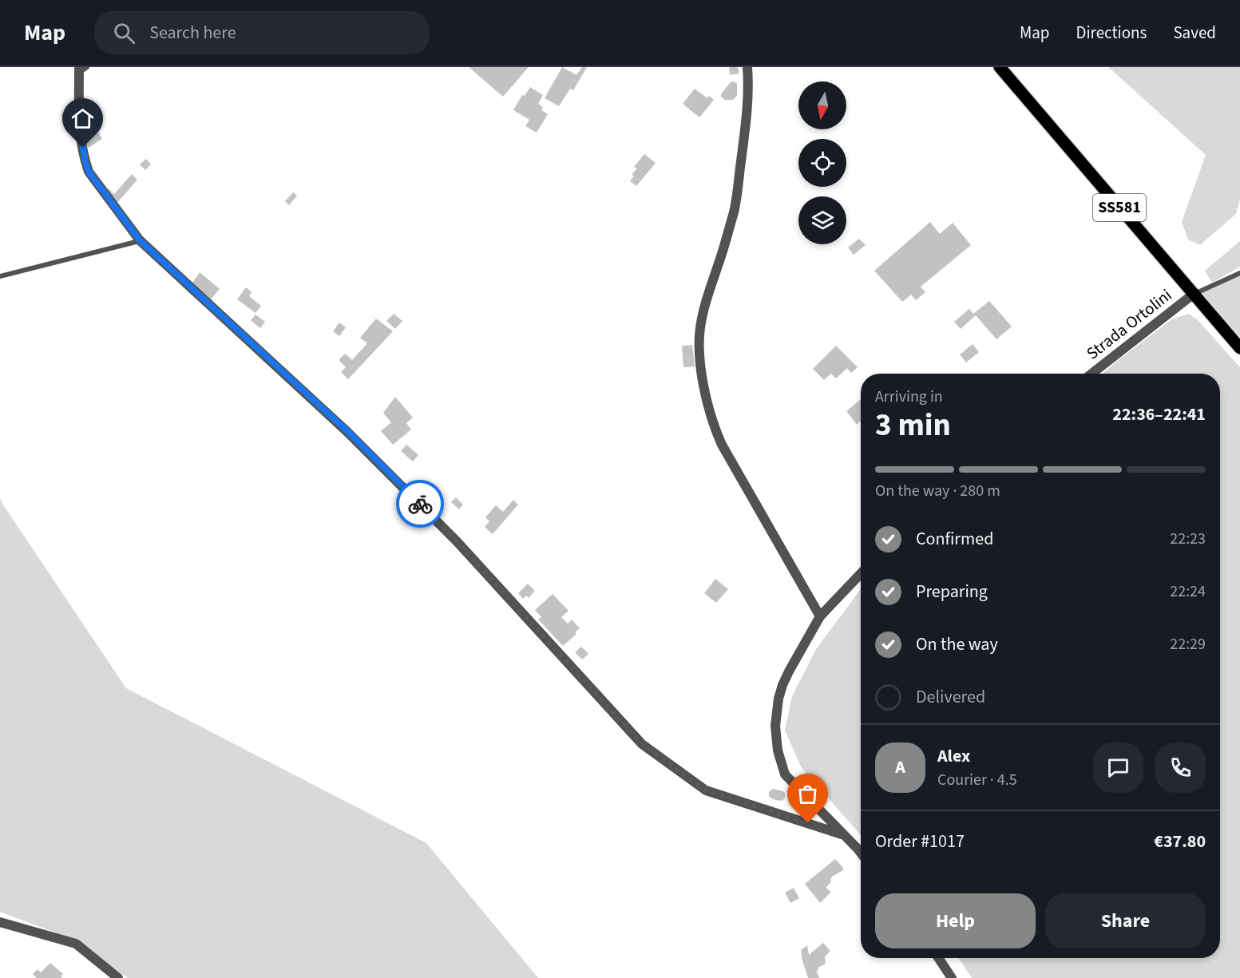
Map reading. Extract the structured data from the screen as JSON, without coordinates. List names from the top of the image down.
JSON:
{
  "streets": {
    "main road": ["SS581"],
    "street": ["Strada Ortolini"]
  },
  "crossings": [
    ["SS581", "Strada Ortolini"]
  ],
  "north": "bottom",
  "page": {
    "header": "Map",
    "search": "Search here",
    "nav": ["Map", "Directions", "Saved"],
    "heading": ["3 min", "Arriving in", "22:36–22:41"],
    "panel": [
      "Alex",
      "Courier · 4.5",
      "Order #1017",
      "€37.80"
    ],
    "bar": "On the way · 280 m",
    "list": [
      ["Confirmed", "22:23"],
      ["Preparing", "22:24"],
      ["On the way", "22:29"],
      "Delivered"
    ],
    "round": "A",
    "buttons": ["Help", "Share"]
  }
}
